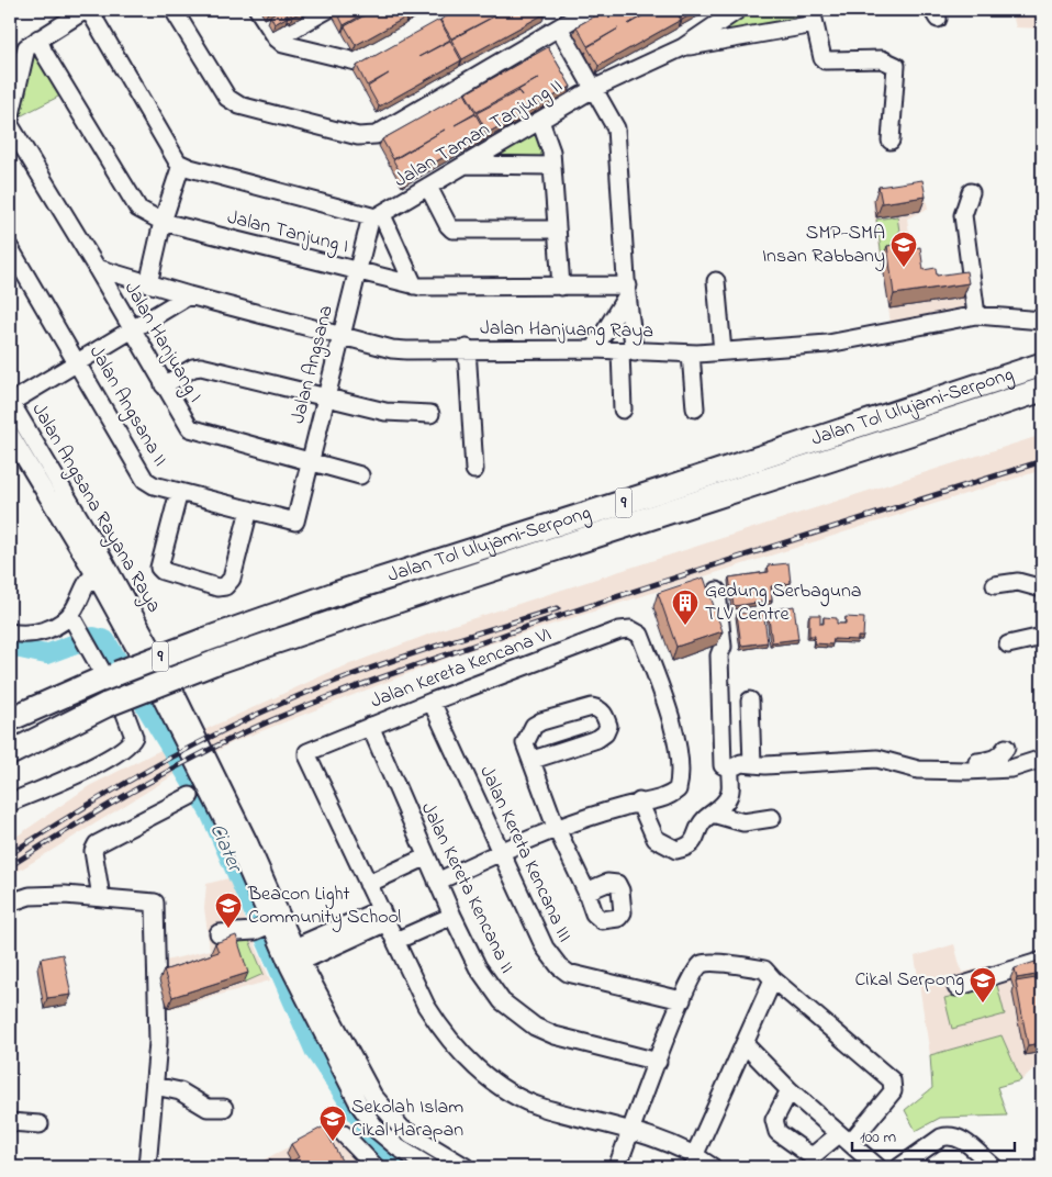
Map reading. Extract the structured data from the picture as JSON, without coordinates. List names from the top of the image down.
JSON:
{
  "streets": {
    "highway": ["Jalan Tol Ulujami–Serpong", "9"],
    "street": [
      "Jalan Taman Tanjung II",
      "Jalan Tanjung I",
      "Jalan Hanjuang Raya",
      "Jalan Hanjuang I",
      "Jalan Angsana",
      "Jalan Angsana II",
      "Jalan Angsana Rayana Raya",
      "Jalan Kereta Kencana VI",
      "Jalan Kereta Kencana III",
      "Jalan Kereta Kencana II"
    ]
  },
  "crossings": [
    ["Jalan Taman Tanjung II", "Jalan Angsana"],
    ["Jalan Tanjung I", "Jalan Angsana"],
    ["Jalan Hanjuang Raya", "Jalan Hanjuang I"],
    ["Jalan Hanjuang Raya", "Jalan Angsana"],
    ["Jalan Hanjuang I", "Jalan Angsana"],
    ["Jalan Angsana", "Jalan Angsana II"],
    ["Jalan Kereta Kencana VI", "Jalan Kereta Kencana III"],
    ["Jalan Kereta Kencana VI", "Jalan Kereta Kencana II"]
  ],
  "water": ["Ciater"],
  "places": {
    "school or university": [
      "SMP-SMA Insan Rabbany",
      "Beacon Light Community School",
      "Cikal Serpong",
      "Sekolah Islam Cikal Harapan"
    ],
    "building": ["Gedung Serbaguna TLV Centre"]
  },
  "scale_bar": "100 m"
}
